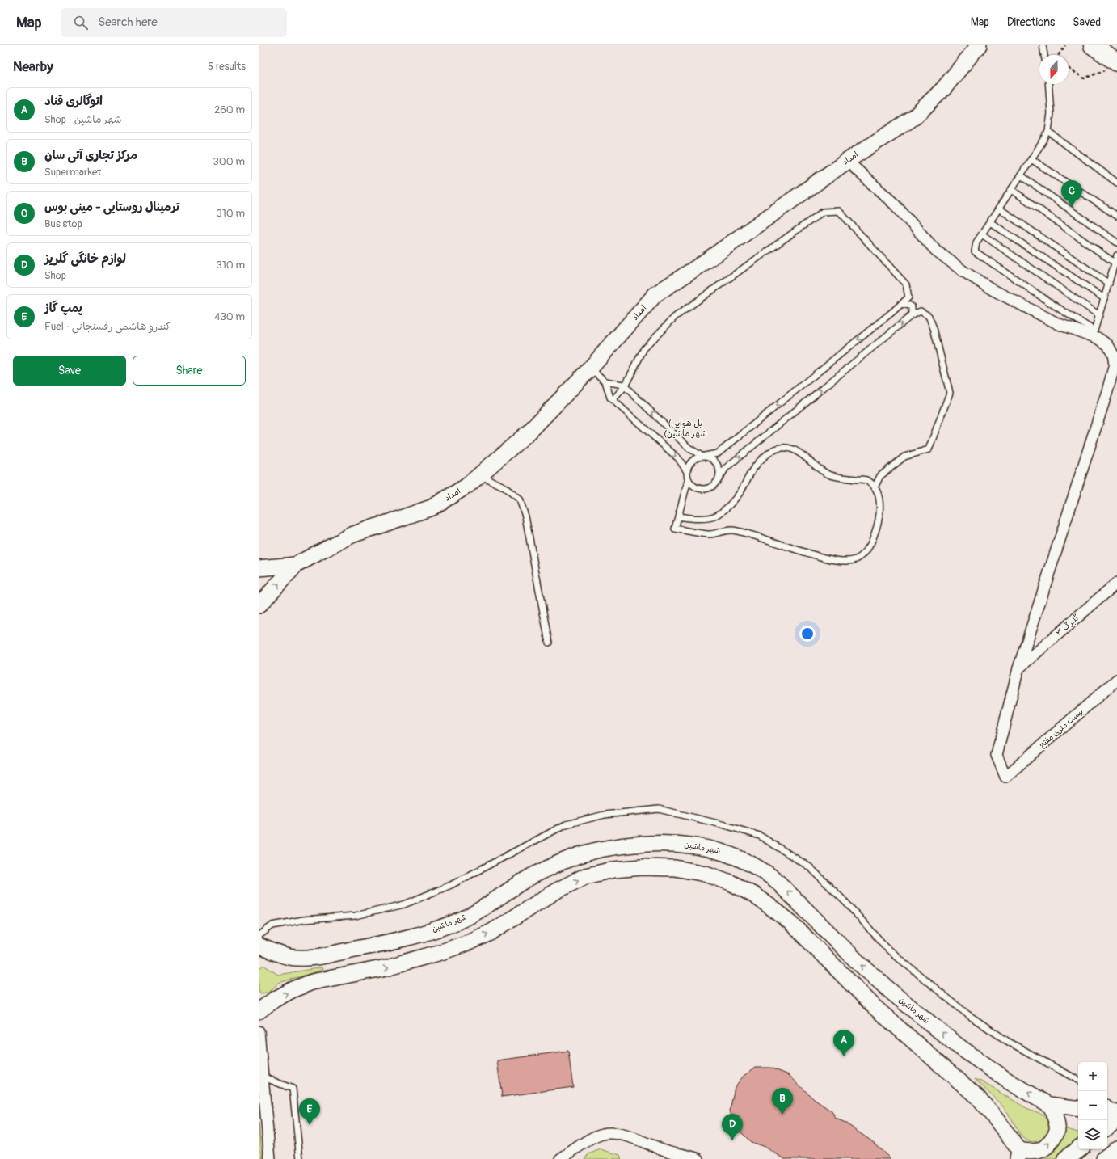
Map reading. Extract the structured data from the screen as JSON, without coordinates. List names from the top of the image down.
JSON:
{
  "streets": {
    "street": [
      "امداد",
      "گلبرگ ۳",
      "بیست متری مفتح",
      "شهر ماشین"
    ]
  },
  "crossings": [
    ["گلبرگ ۳", "بیست متری مفتح"]
  ],
  "one_way": ["شهر ماشین"],
  "districts": ["(پل هوایی (شهر ماشین"],
  "north": "bottom",
  "page": {
    "header": "Map",
    "search": "Search here",
    "nav": ["Map", "Directions", "Saved"],
    "heading": ["Nearby", "5 results"],
    "list": [
      {
        "mark": "A",
        "name": "اتوگالری قناد",
        "note": "Shop · شهر ماشین",
        "value": "260 m"
      },
      {
        "mark": "B",
        "name": "مرکز تجاری آتی سان",
        "note": "Supermarket",
        "value": "300 m"
      },
      {
        "mark": "C",
        "name": "ترمینال روستایی - مینی بوس",
        "note": "Bus stop",
        "value": "310 m"
      },
      {
        "mark": "D",
        "name": "لوازم خانگی گلریز",
        "note": "Shop",
        "value": "310 m"
      },
      {
        "mark": "E",
        "name": "پمپ گاز",
        "note": "Fuel · کندرو هاشمی رفسنجانی",
        "value": "430 m"
      }
    ],
    "pins": [
      "C",
      "A",
      "B",
      "E",
      "D"
    ],
    "buttons": ["Save", "Share"],
    "map_buttons": ["+", "−"]
  }
}
